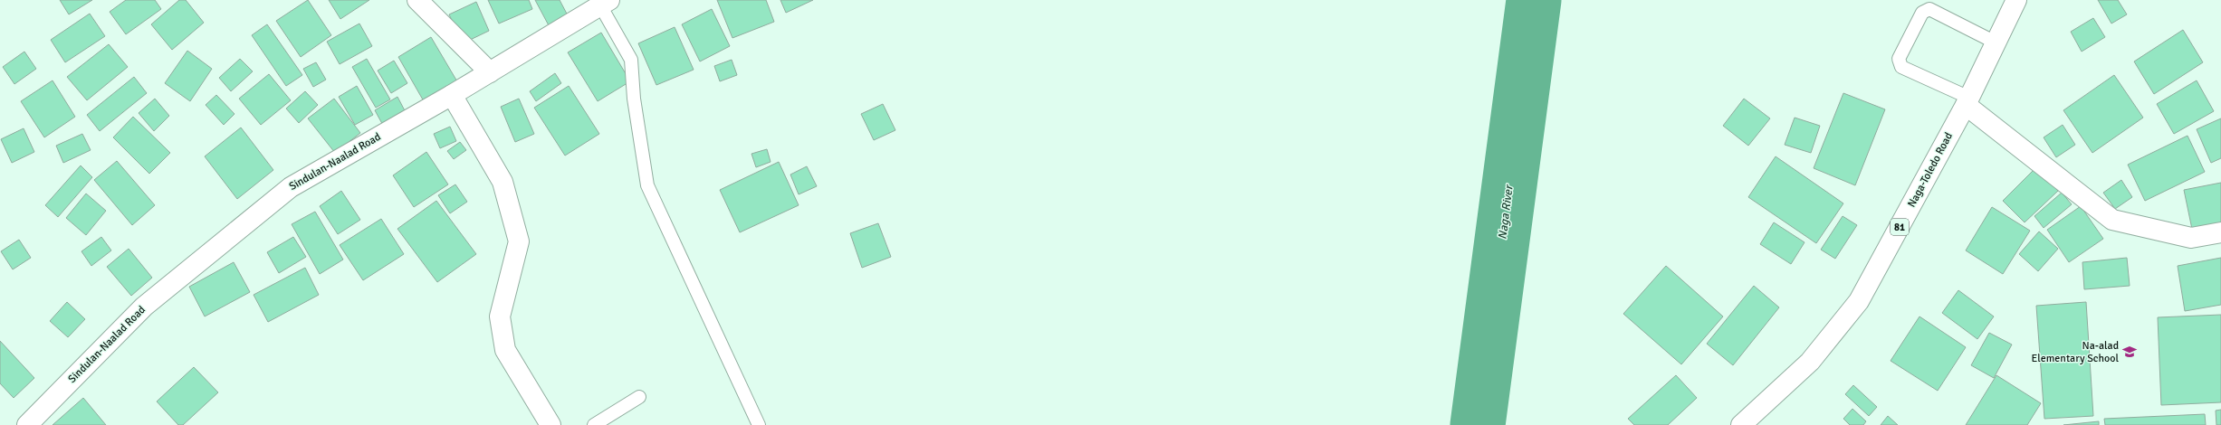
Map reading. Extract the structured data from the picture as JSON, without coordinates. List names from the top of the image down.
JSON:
{
  "streets": {
    "main road": ["Sindulan-Naalad Road", "Naga-Toledo Road", "81"]
  },
  "water": ["Naga River"],
  "places": {
    "school or university": ["Na-alad Elementary School"]
  }
}
